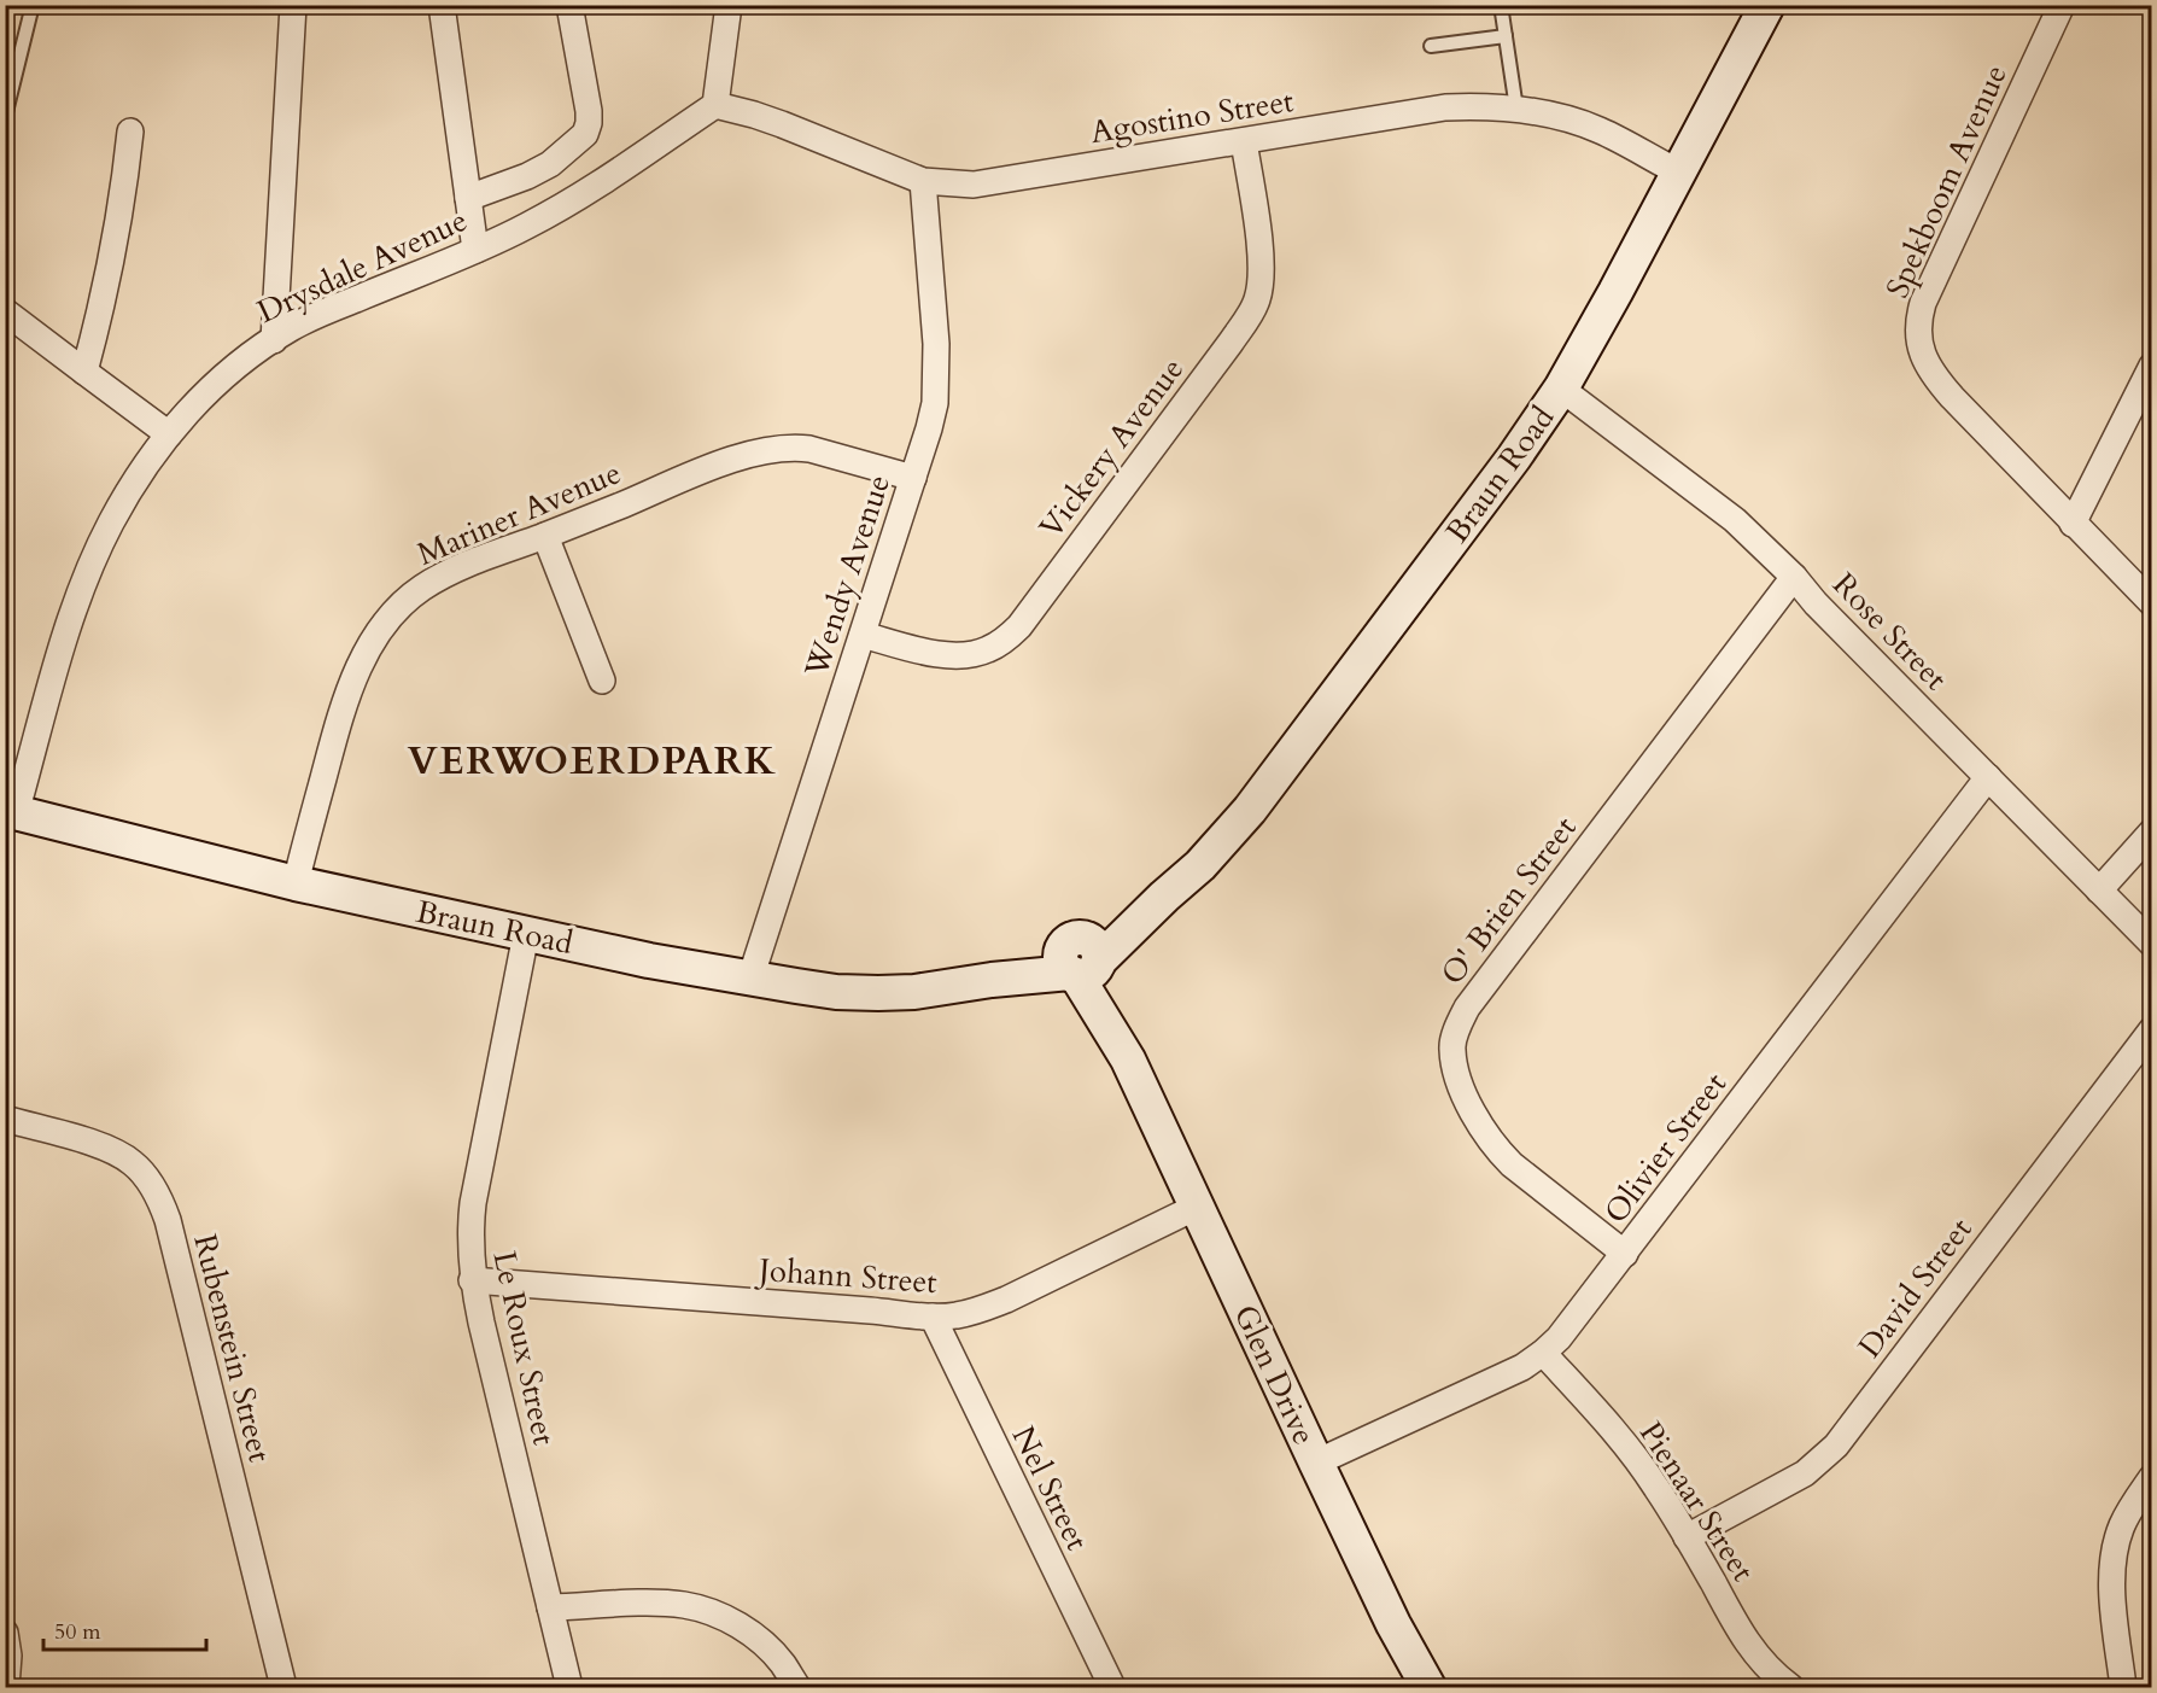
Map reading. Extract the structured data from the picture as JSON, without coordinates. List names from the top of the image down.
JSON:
{
  "streets": {
    "street": [
      "Agostino Street",
      "Spekboom Avenue",
      "Drysdale Avenue",
      "Vickery Avenue",
      "Braun Road",
      "Mariner Avenue",
      "Wendy Avenue",
      "Rose Street",
      "O' Brien Street",
      "Olivier Street",
      "Johann Street",
      "David Street",
      "Rubenstein Street",
      "Le Roux Street",
      "Glen Drive",
      "Nel Street",
      "Pienaar Street"
    ]
  },
  "crossings": [
    ["Agostino Street", "Drysdale Avenue"],
    ["Agostino Street", "Vickery Avenue"],
    ["Agostino Street", "Braun Road"],
    ["Agostino Street", "Wendy Avenue"],
    ["Drysdale Avenue", "Braun Road"],
    ["Vickery Avenue", "Wendy Avenue"],
    ["Braun Road", "Mariner Avenue"],
    ["Braun Road", "Wendy Avenue"],
    ["Braun Road", "Rose Street"],
    ["Braun Road", "Le Roux Street"],
    ["Braun Road", "Glen Drive"],
    ["Mariner Avenue", "Wendy Avenue"],
    ["Rose Street", "O' Brien Street"],
    ["Rose Street", "Olivier Street"],
    ["O' Brien Street", "Olivier Street"],
    ["Olivier Street", "Glen Drive"],
    ["Olivier Street", "Pienaar Street"],
    ["Johann Street", "Le Roux Street"],
    ["Johann Street", "Glen Drive"],
    ["Johann Street", "Nel Street"],
    ["David Street", "Pienaar Street"]
  ],
  "districts": ["VERWOERDPARK"],
  "scale_bar": "50 m"
}
